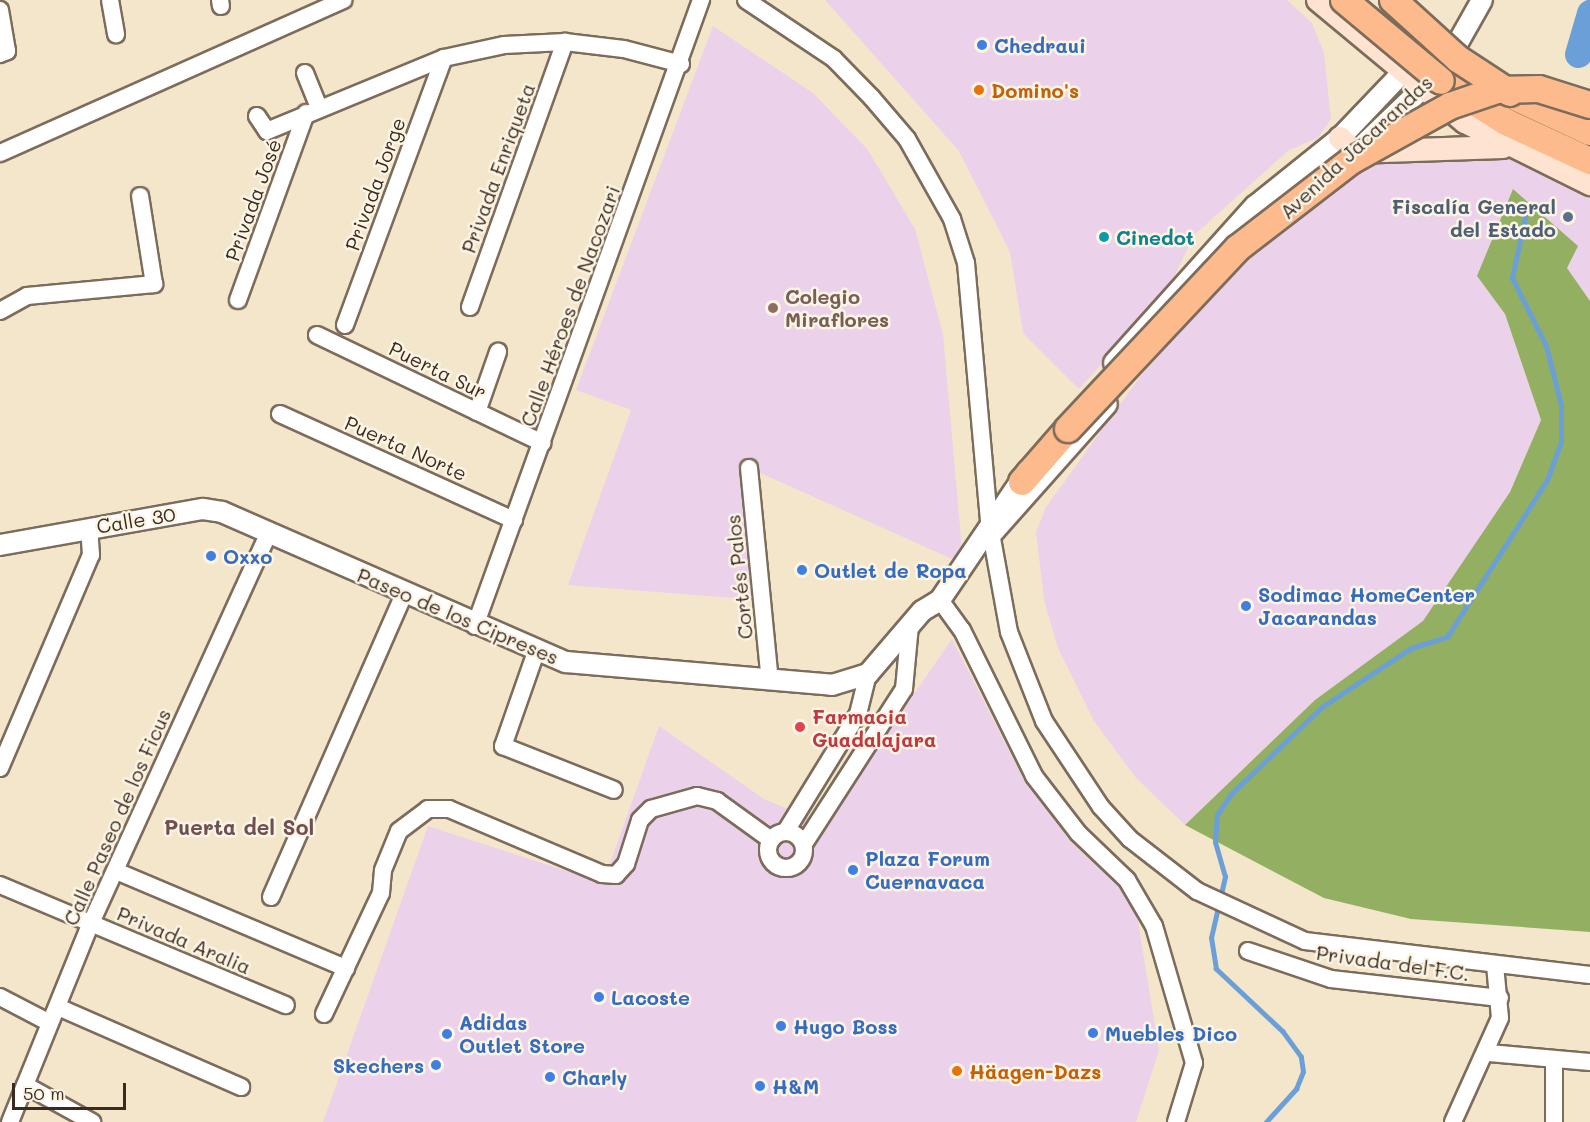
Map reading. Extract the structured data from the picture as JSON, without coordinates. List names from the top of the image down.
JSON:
{
  "streets": {
    "street": [
      "Avenida Jacarandas",
      "Privada Enriqueta",
      "Privada Jorge",
      "Privada José",
      "Calle Héroes de Nacozari",
      "Puerta Sur",
      "Puerta Norte",
      "Calle 30",
      "Cortés Palos",
      "Paseo de los Cipreses",
      "Calle Paseo de los Ficus",
      "Privada Aralia",
      "Privada del F.C."
    ]
  },
  "crossings": [
    ["Avenida Jacarandas", "Paseo de los Cipreses"],
    ["Calle Héroes de Nacozari", "Puerta Sur"],
    ["Calle Héroes de Nacozari", "Puerta Norte"],
    ["Calle Héroes de Nacozari", "Paseo de los Cipreses"],
    ["Calle 30", "Paseo de los Cipreses"],
    ["Calle 30", "Calle Paseo de los Ficus"],
    ["Cortés Palos", "Paseo de los Cipreses"],
    ["Paseo de los Cipreses", "Calle Paseo de los Ficus"],
    ["Calle Paseo de los Ficus", "Privada Aralia"]
  ],
  "districts": ["Puerta del Sol"],
  "places": [
    "Chedraui",
    "Domino's",
    "Fiscalía General del Estado",
    "Cinedot",
    "Colegio Miraflores",
    "Oxxo",
    "Outlet de Ropa",
    "Sodimac HomeCenter Jacarandas",
    "Farmacia Guadalajara",
    "Plaza Forum Cuernavaca",
    "Lacoste",
    "Hugo Boss",
    "Muebles Dico",
    "Adidas Outlet Store",
    "Skechers",
    "Häagen-Dazs",
    "Charly",
    "H&M"
  ],
  "scale_bar": "50 m"
}
